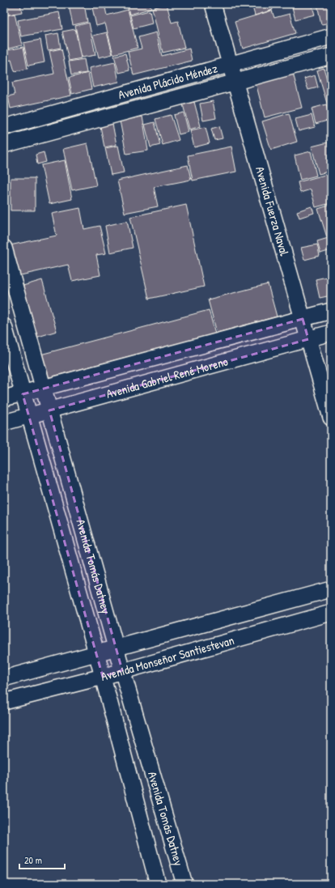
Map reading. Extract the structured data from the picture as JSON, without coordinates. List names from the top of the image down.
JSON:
{
  "streets": {
    "street": [
      "Avenida Plácido Méndez",
      "Avenida Fuerza Naval",
      "Avenida Gabriel René Moreno",
      "Avenida Tomás Datney",
      "Avenida Monseñor Santiestevan"
    ]
  },
  "crossings": [
    ["Avenida Plácido Méndez", "Avenida Fuerza Naval"],
    ["Avenida Fuerza Naval", "Avenida Gabriel René Moreno"],
    ["Avenida Gabriel René Moreno", "Avenida Tomás Datney"],
    ["Avenida Tomás Datney", "Avenida Monseñor Santiestevan"]
  ],
  "scale_bar": "20 m"
}
